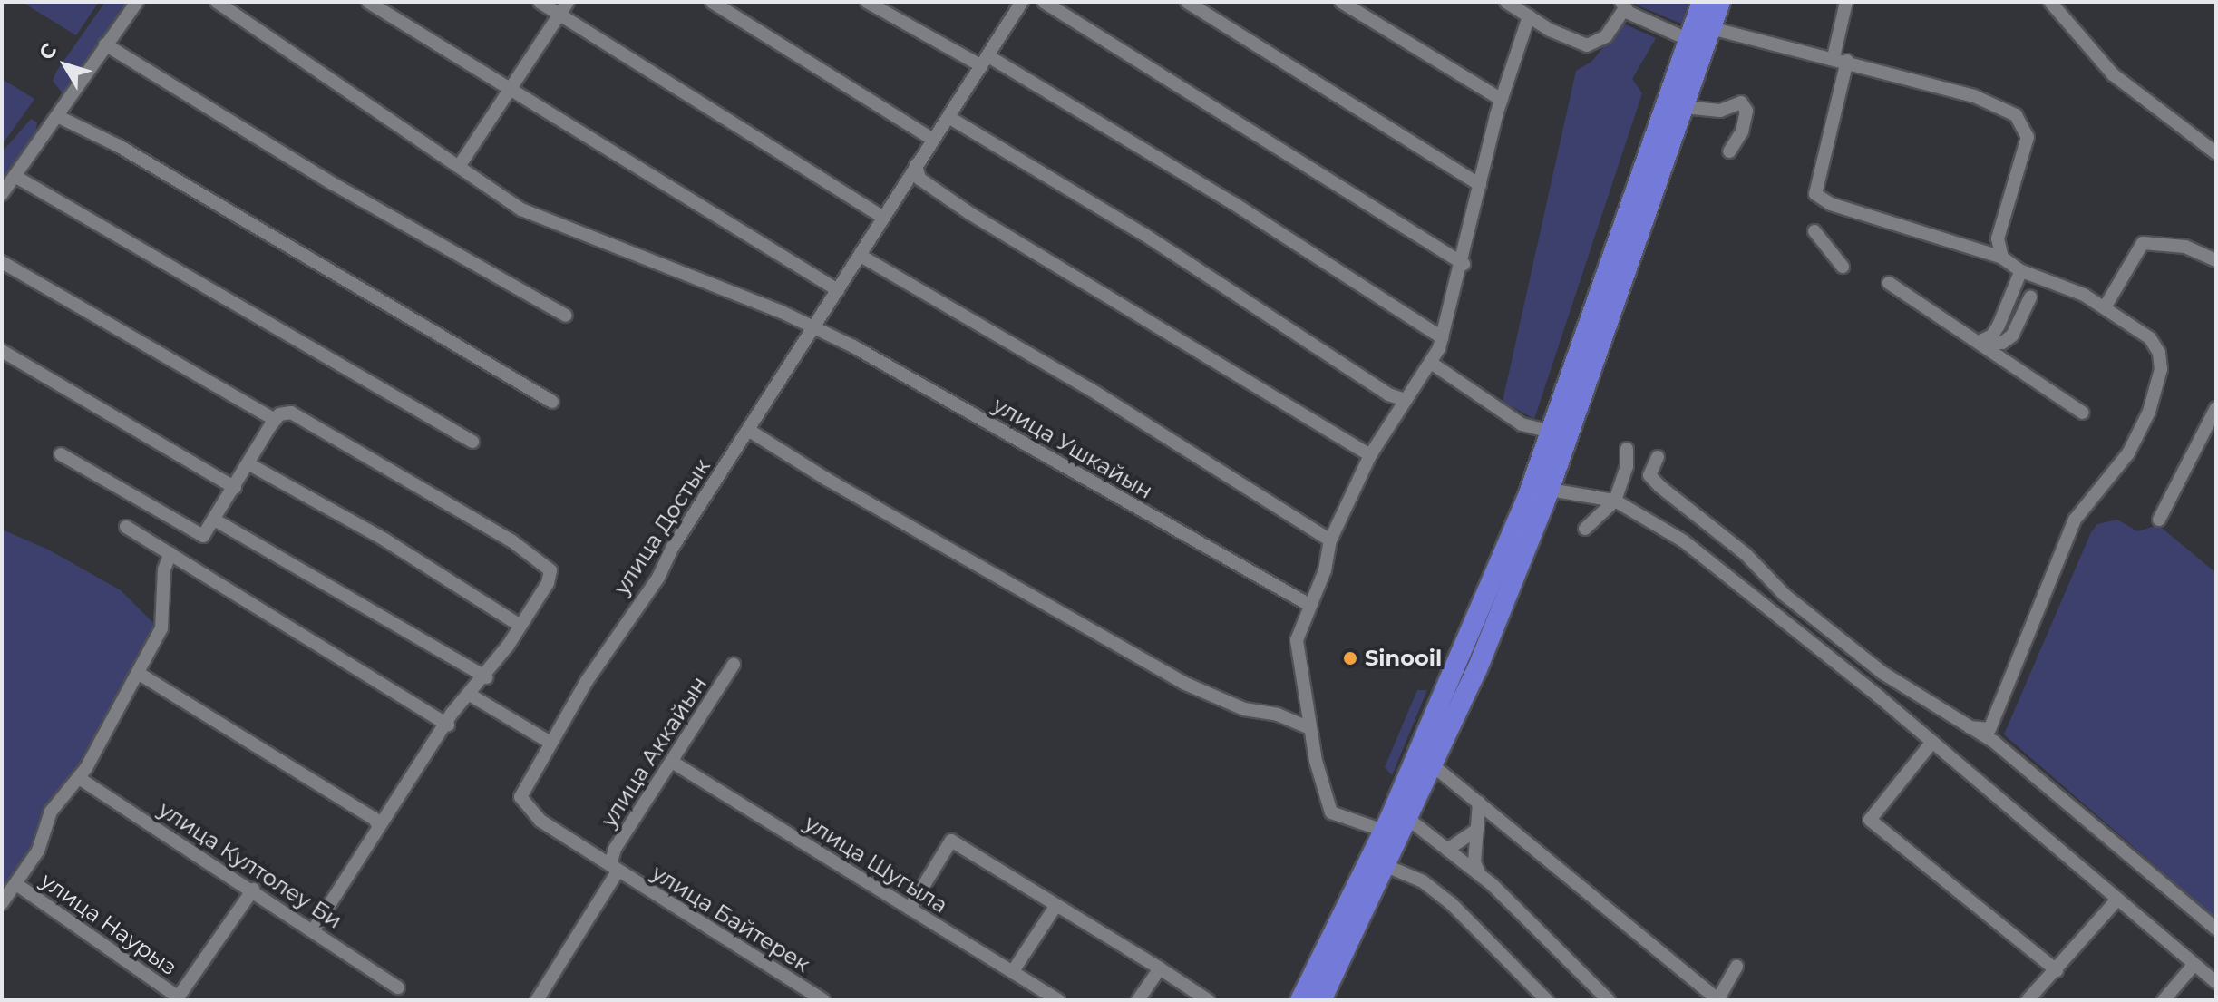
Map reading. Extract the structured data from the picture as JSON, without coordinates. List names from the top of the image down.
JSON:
{
  "streets": {
    "street": [
      "улица Ушкайын",
      "улица Достык",
      "улица Аккайын",
      "улица Шугыла",
      "улица Култолеу Би",
      "улица Байтерек",
      "улица Наурыз"
    ]
  },
  "crossings": [
    ["улица Ушкайын", "улица Достык"],
    ["улица Достык", "улица Байтерек"],
    ["улица Аккайын", "улица Шугыла"],
    ["улица Аккайын", "улица Байтерек"]
  ],
  "places": ["Sinooil"],
  "north": "top left"
}
